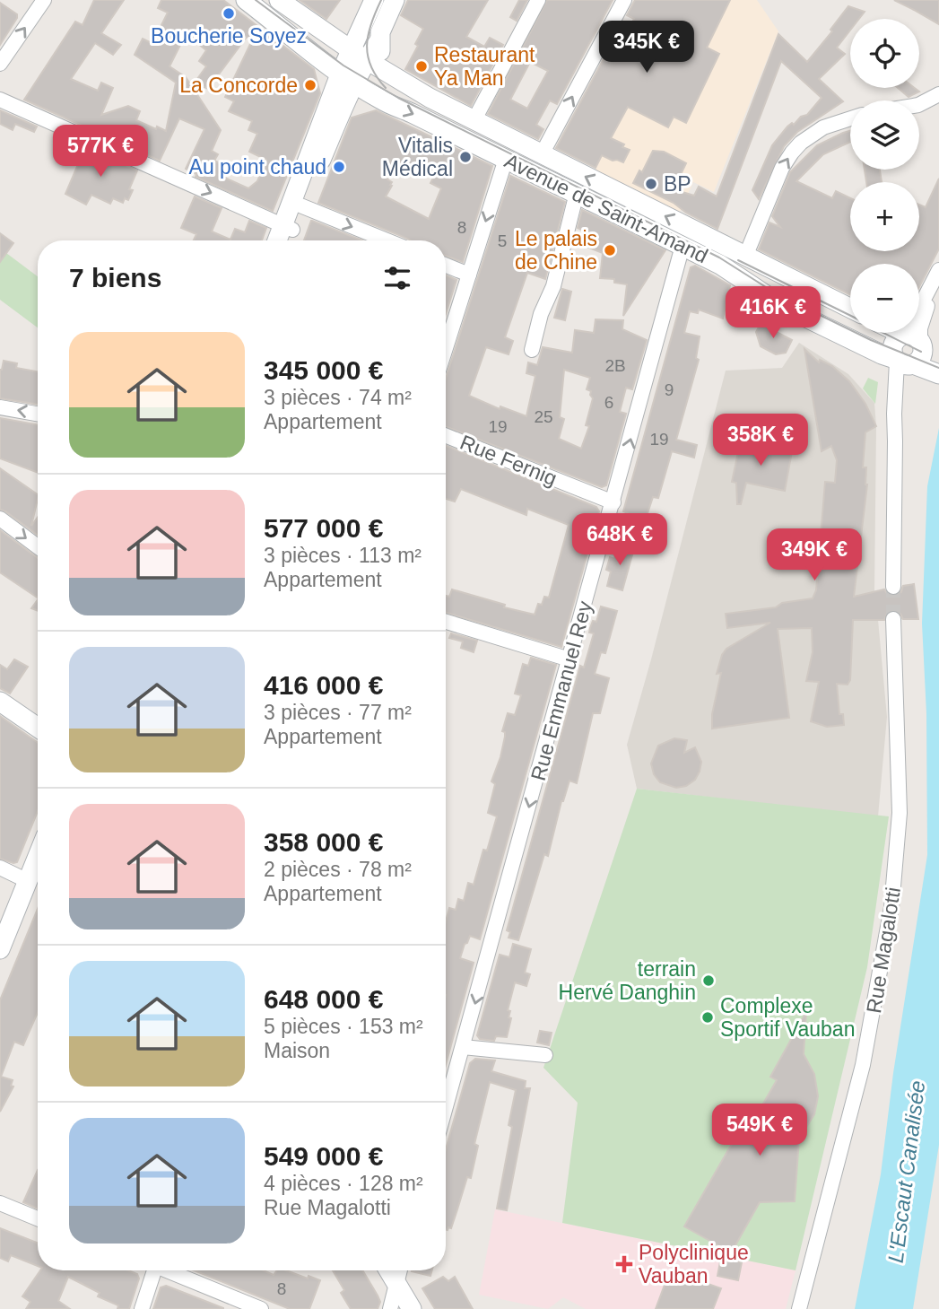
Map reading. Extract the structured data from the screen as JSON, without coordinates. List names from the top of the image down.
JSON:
{
  "streets": {
    "main road": ["Avenue de Saint-Amand"],
    "street": ["Rue Fernig", "Rue Emmanuel Rey", "Rue Magalotti"]
  },
  "crossings": [
    ["Avenue de Saint-Amand", "Rue Emmanuel Rey"],
    ["Rue Fernig", "Rue Emmanuel Rey"]
  ],
  "water": ["L'Escaut Canalisée"],
  "places": {
    "other": [
      "Boucherie Soyez",
      "Restaurant Ya Man",
      "La Concorde",
      "Vitalis Médical",
      "Au point chaud",
      "BP",
      "Le palais de Chine",
      "terrain Hervé Danghin",
      "Complexe Sportif Vauban"
    ],
    "health": ["Polyclinique Vauban"]
  },
  "house_numbers": [
    "8",
    "5",
    "2B",
    "9",
    "6",
    "25",
    "19",
    "19",
    "8"
  ],
  "page": {
    "map_buttons": ["+", "−"],
    "price": [
      "345K €",
      "577K €",
      "416K €",
      "358K €",
      "648K €",
      "349K €",
      "549K €"
    ],
    "heading": "7 biens",
    "list": [
      {
        "name": "345 000 €",
        "note": "3 pièces · 74 m² · Appartement"
      },
      {
        "name": "577 000 €",
        "note": "3 pièces · 113 m² · Appartement"
      },
      {
        "name": "416 000 €",
        "note": "3 pièces · 77 m² · Appartement"
      },
      {
        "name": "358 000 €",
        "note": "2 pièces · 78 m² · Appartement"
      },
      {
        "name": "648 000 €",
        "note": "5 pièces · 153 m² · Maison"
      },
      {
        "name": "549 000 €",
        "note": "4 pièces · 128 m² · Rue Magalotti"
      }
    ]
  }
}
